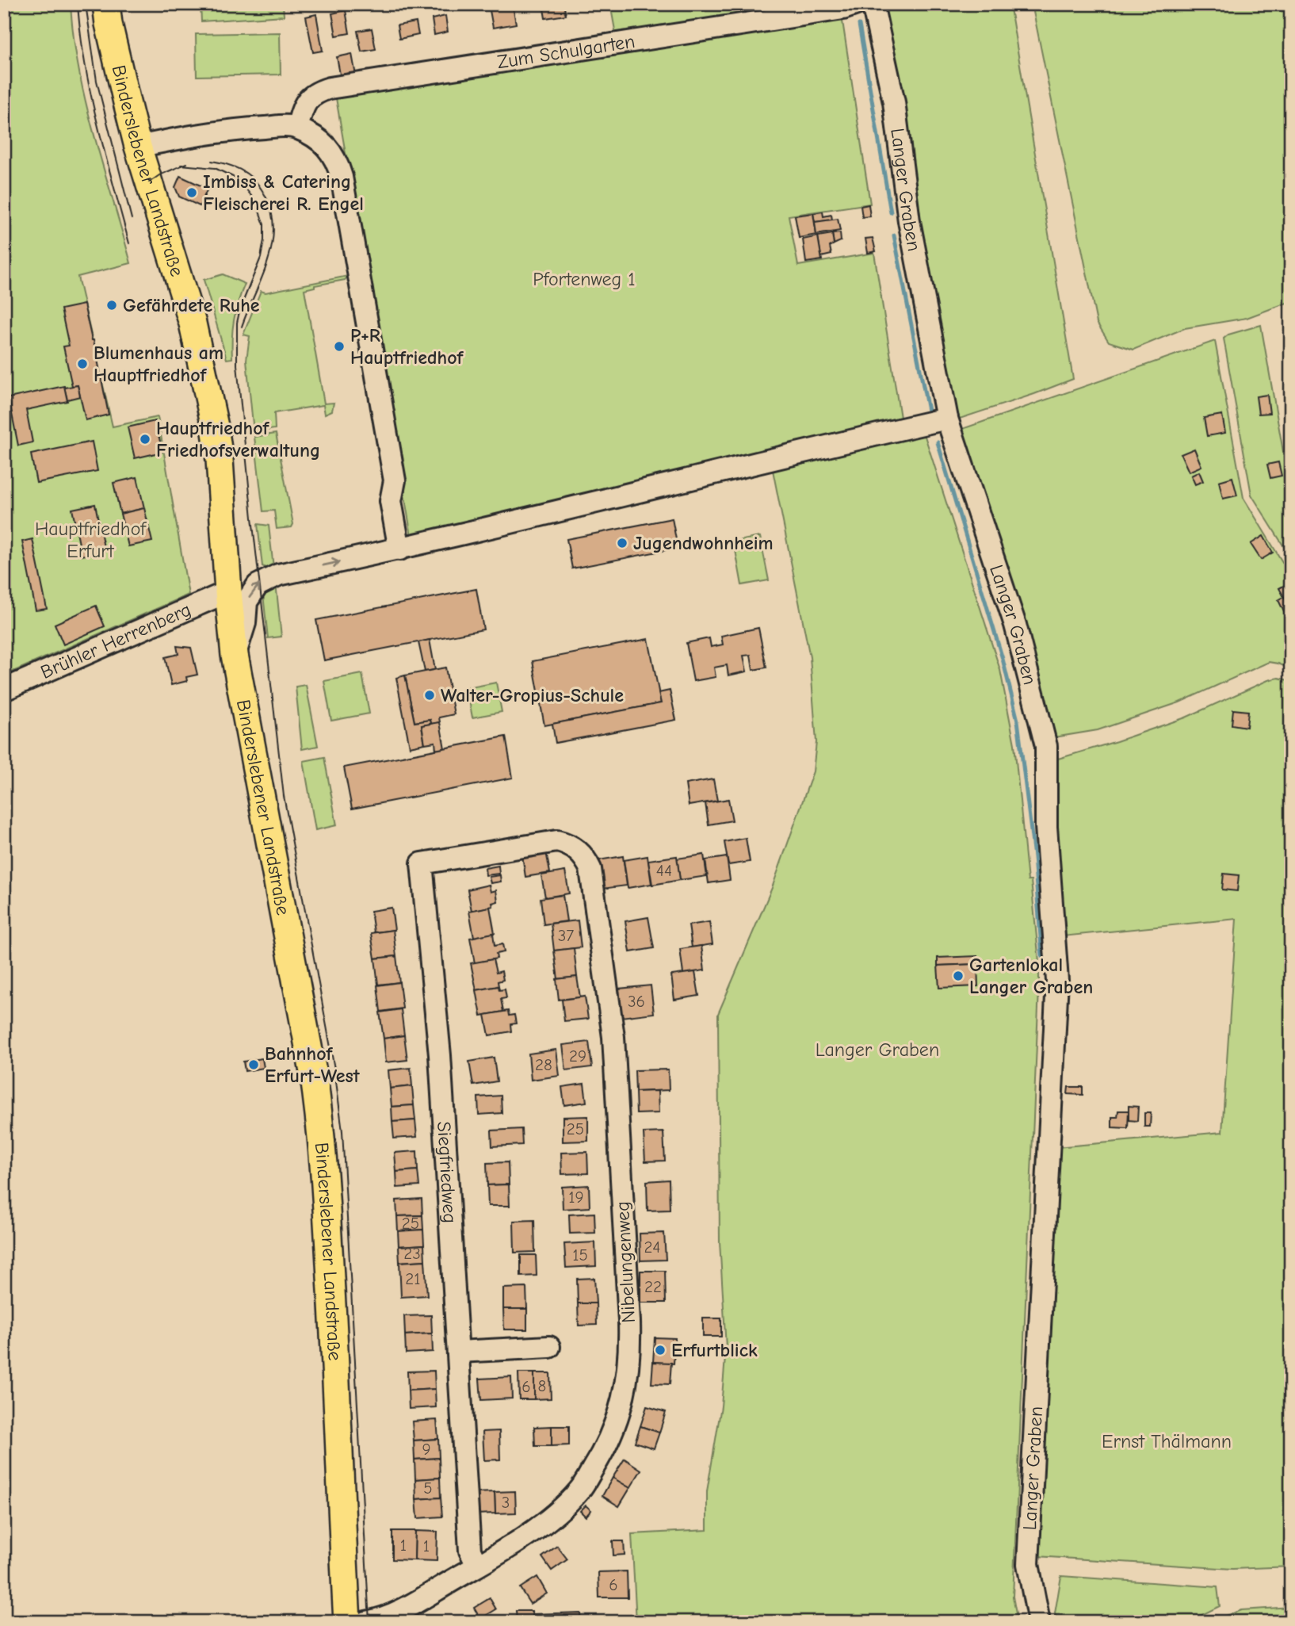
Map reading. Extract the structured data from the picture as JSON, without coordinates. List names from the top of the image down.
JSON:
{
  "streets": {
    "main road": ["Binderslebener Landstraße"],
    "street": [
      "Zum Schulgarten",
      "Langer Graben",
      "Brühler Herrenberg",
      "Siegfriedweg",
      "Nibelungenweg"
    ]
  },
  "crossings": [
    ["Binderslebener Landstraße", "Brühler Herrenberg"],
    ["Siegfriedweg", "Nibelungenweg"]
  ],
  "parks": [
    "Pfortenweg 1",
    "Hauptfriedhof Erfurt",
    "Langer Graben",
    "Ernst Thälmann"
  ],
  "places": [
    "Imbiss & Catering Fleischerei R. Engel",
    "Gefährdete Ruhe",
    "P+R Hauptfriedhof",
    "Blumenhaus am Hauptfriedhof",
    "Hauptfriedhof Friedhofsverwaltung",
    "Jugendwohnheim",
    "Walter-Gropius-Schule",
    "Gartenlokal Langer Graben",
    "Bahnhof Erfurt-West",
    "Erfurtblick"
  ],
  "house_numbers": [
    "44",
    "37",
    "36",
    "29",
    "28",
    "25",
    "19",
    "25",
    "24",
    "23",
    "15",
    "21",
    "22",
    "8",
    "6",
    "9",
    "5",
    "3",
    "1",
    "1",
    "6"
  ]
}
